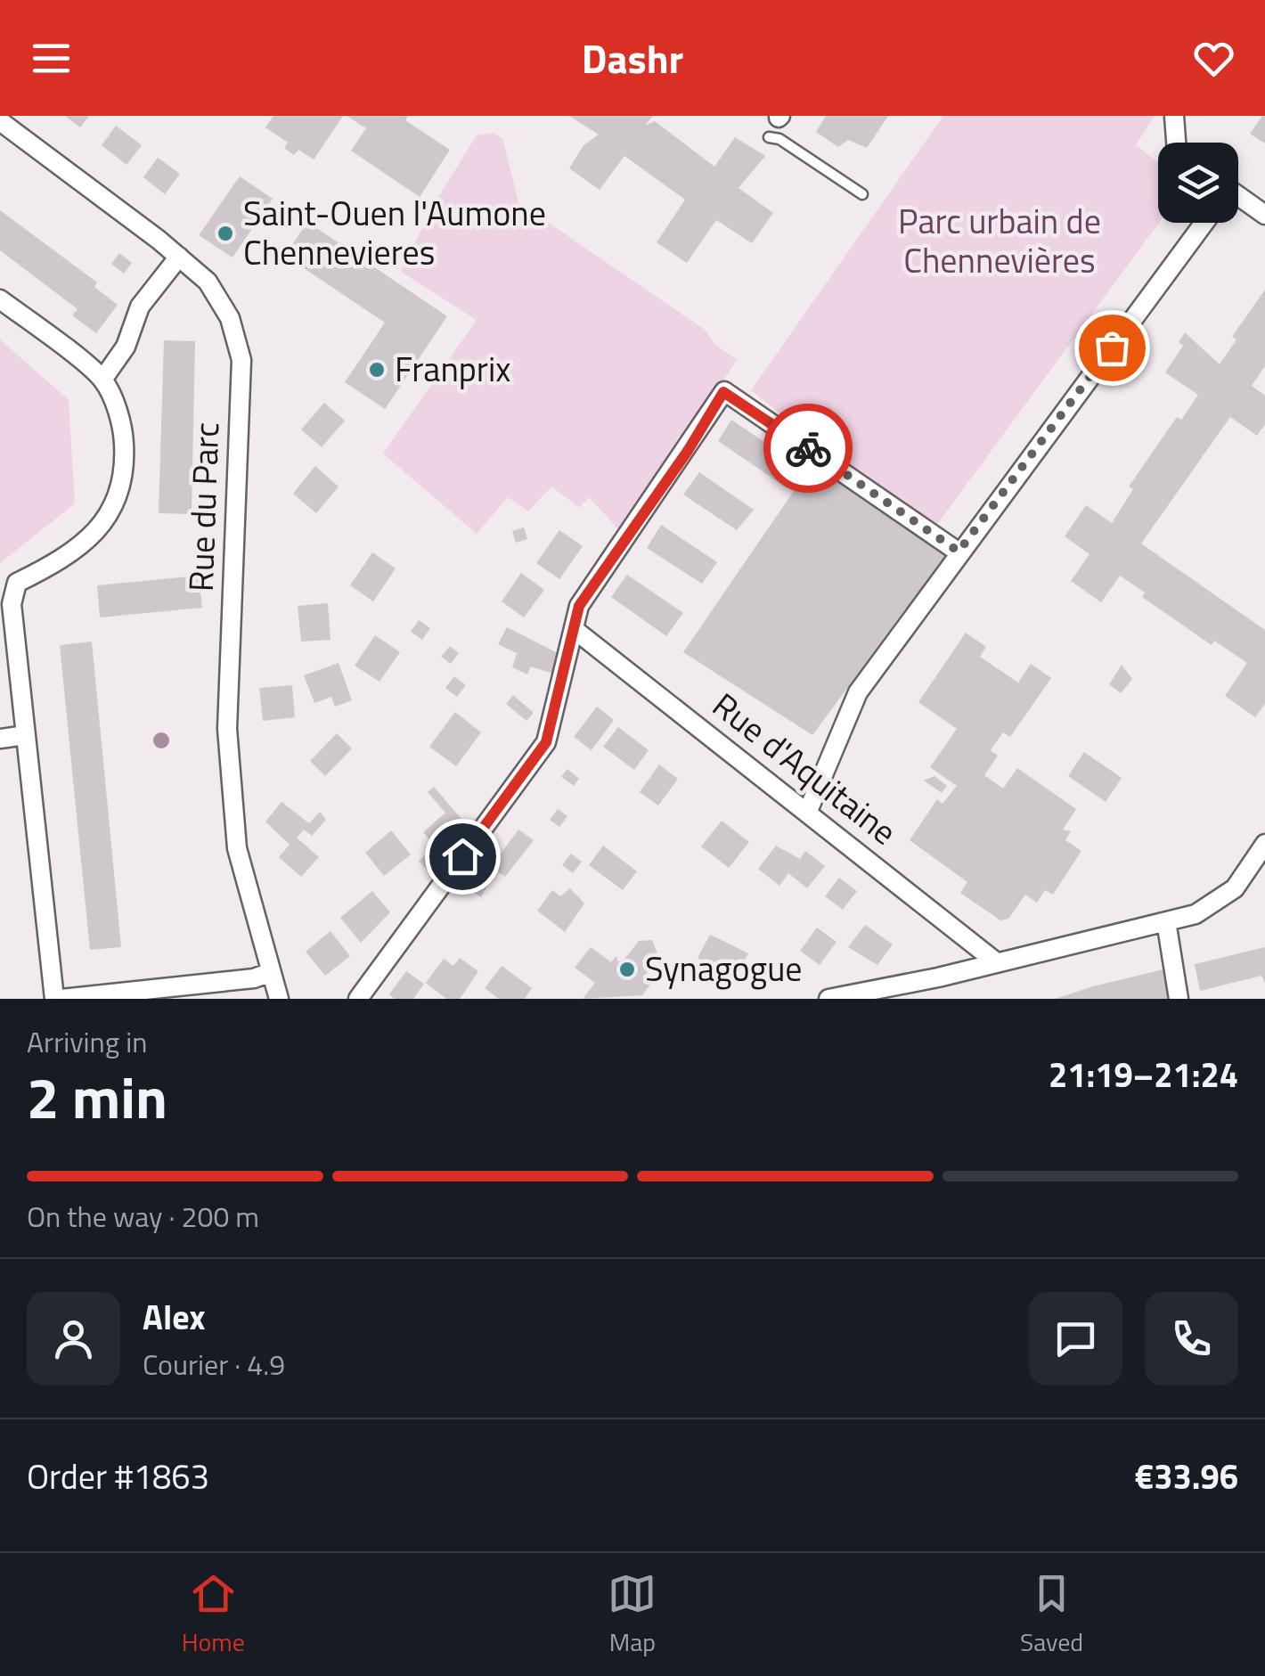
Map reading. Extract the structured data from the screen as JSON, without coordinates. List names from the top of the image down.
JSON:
{
  "streets": {
    "street": ["Rue du Parc", "Rue d'Aquitaine"]
  },
  "parks": ["Parc urbain de Chennevières"],
  "places": ["Saint-Ouen l'Aumone Chennevieres", "Franprix", "Synagogue"],
  "page": {
    "header": "Dashr",
    "heading": ["2 min", "Arriving in", "21:19–21:24"],
    "panel": [
      "Alex",
      "Courier · 4.9",
      "Order #1863",
      "€33.96"
    ],
    "bar": "On the way · 200 m",
    "tabs": ["Home", "Map", "Saved"]
  }
}
